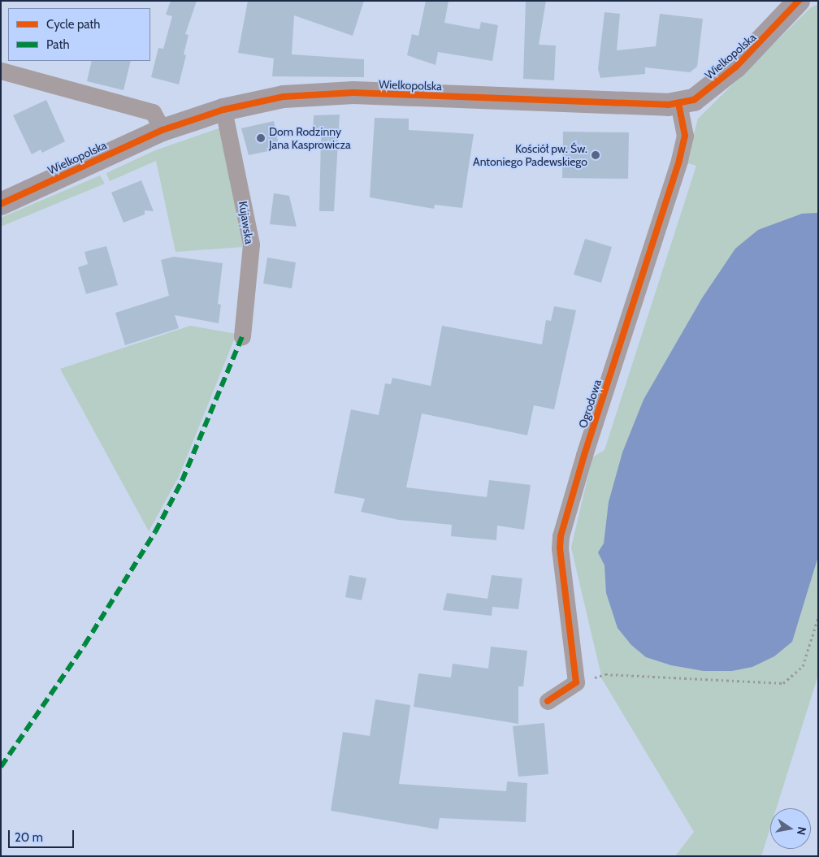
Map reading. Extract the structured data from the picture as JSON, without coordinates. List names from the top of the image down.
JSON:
{
  "streets": {
    "street": ["Wielkopolska", "Kujawska", "Ogrodowa"]
  },
  "crossings": [
    ["Wielkopolska", "Kujawska"],
    ["Wielkopolska", "Ogrodowa"]
  ],
  "places": ["Dom Rodzinny Jana Kasprowicza", "Kościół pw. Św. Antoniego Padewskiego"],
  "legend": ["Cycle path", "Path"],
  "scale_bar": "20 m",
  "north": "right"
}
